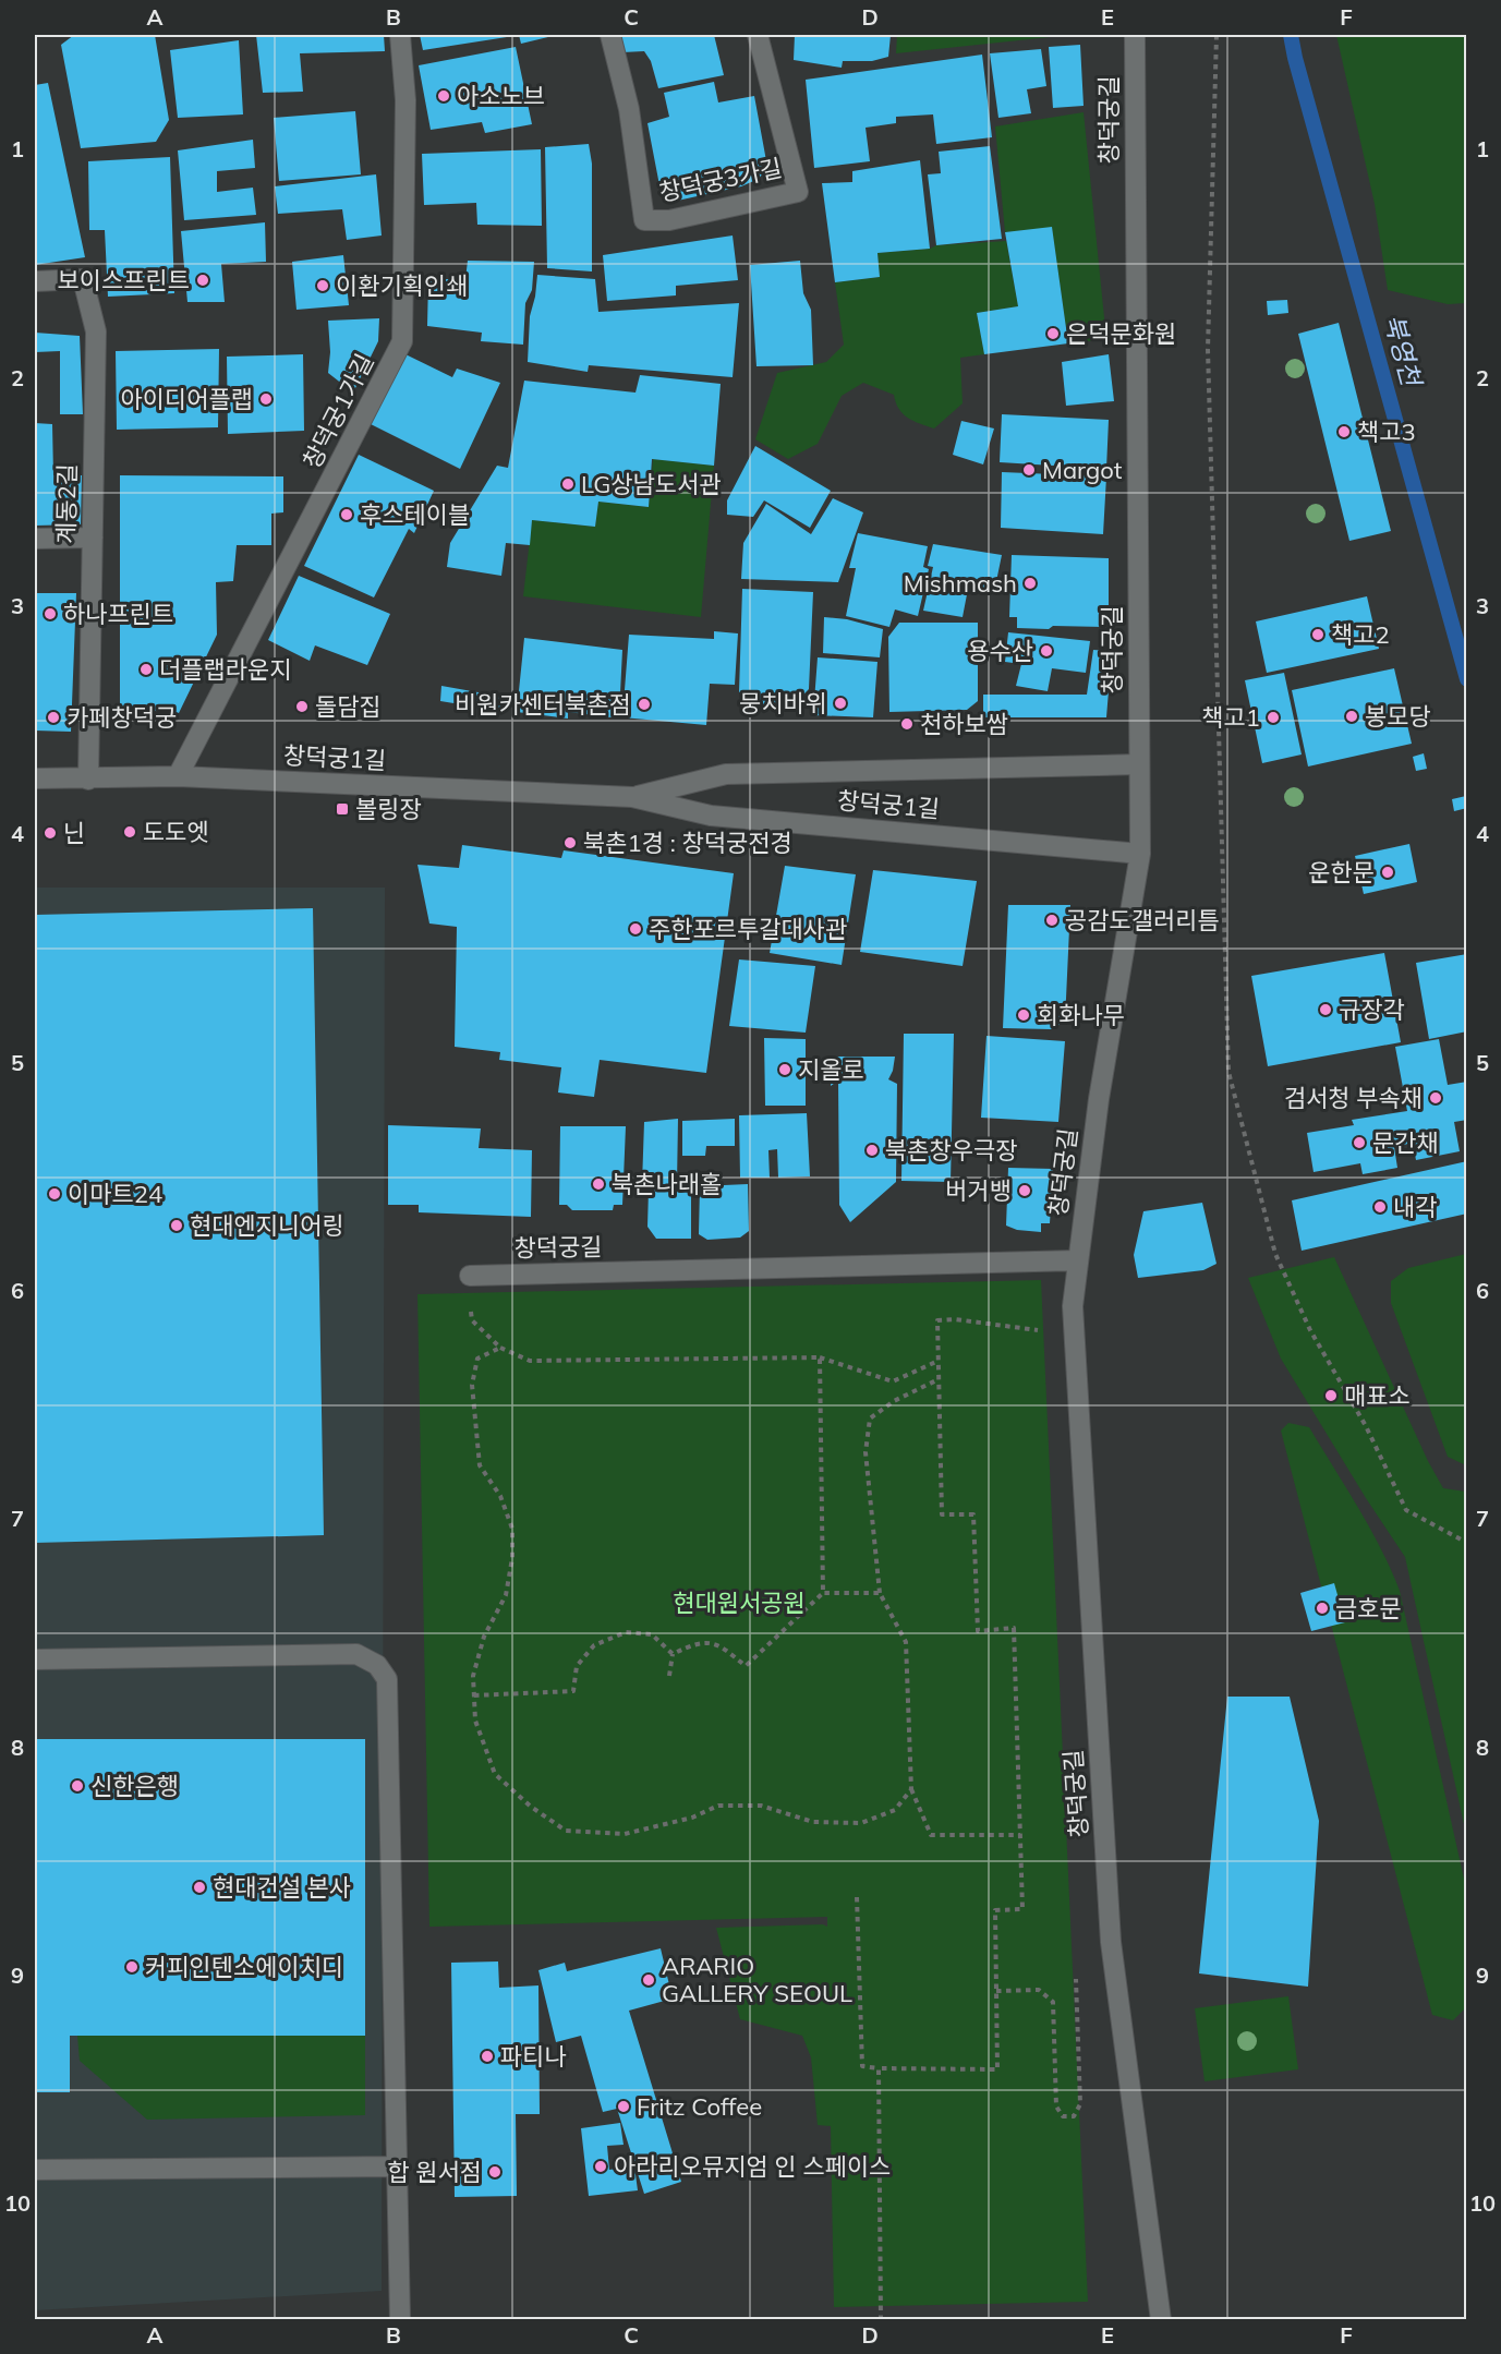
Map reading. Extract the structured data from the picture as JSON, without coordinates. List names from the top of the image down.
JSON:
{
  "streets": {
    "street": [
      "창덕궁길",
      "창덕궁3가길",
      "창덕궁1가길",
      "계동2길",
      "창덕궁1길"
    ]
  },
  "crossings": [
    ["창덕궁길", "창덕궁1길"],
    ["창덕궁1가길", "창덕궁1길"],
    ["계동2길", "창덕궁1길"]
  ],
  "water": ["북영천"],
  "parks": ["현대원서공원"],
  "places": {
    "other": [
      "아소노브",
      "보이스프린트",
      "이환기획인쇄",
      "은덕문화원",
      "아이디어플랩",
      "책고3",
      "Margot",
      "LG상남도서관",
      "후스테이블",
      "Mishmash",
      "하나프린트",
      "책고2",
      "용수산",
      "더플랩라운지",
      "뭉치바위",
      "비원카센터북촌점",
      "돌담집",
      "봉모당",
      "카페창덕궁",
      "책고1",
      "천하보쌈",
      "도도엣",
      "닌",
      "북촌1경 : 창덕궁전경",
      "운한문",
      "공감도갤러리틈",
      "주한포르투갈대사관",
      "규장각",
      "회화나무",
      "지올로",
      "검서청 부속채",
      "문간채",
      "북촌창우극장",
      "북촌나래홀",
      "버거뱅",
      "이마트24",
      "내각",
      "현대엔지니어링",
      "매표소",
      "금호문",
      "신한은행",
      "현대건설 본사",
      "커피인텐소에이치디",
      "ARARIO GALLERY SEOUL",
      "파티나",
      "Fritz Coffee",
      "아라리오뮤지엄 인 스페이스",
      "합 원서점"
    ],
    "transit": ["볼링장"]
  },
  "grid": {
    "columns": [
      "A",
      "B",
      "C",
      "D",
      "E",
      "F"
    ],
    "rows": [
      "1",
      "2",
      "3",
      "4",
      "5",
      "6",
      "7",
      "8",
      "9",
      "10"
    ]
  }
}
